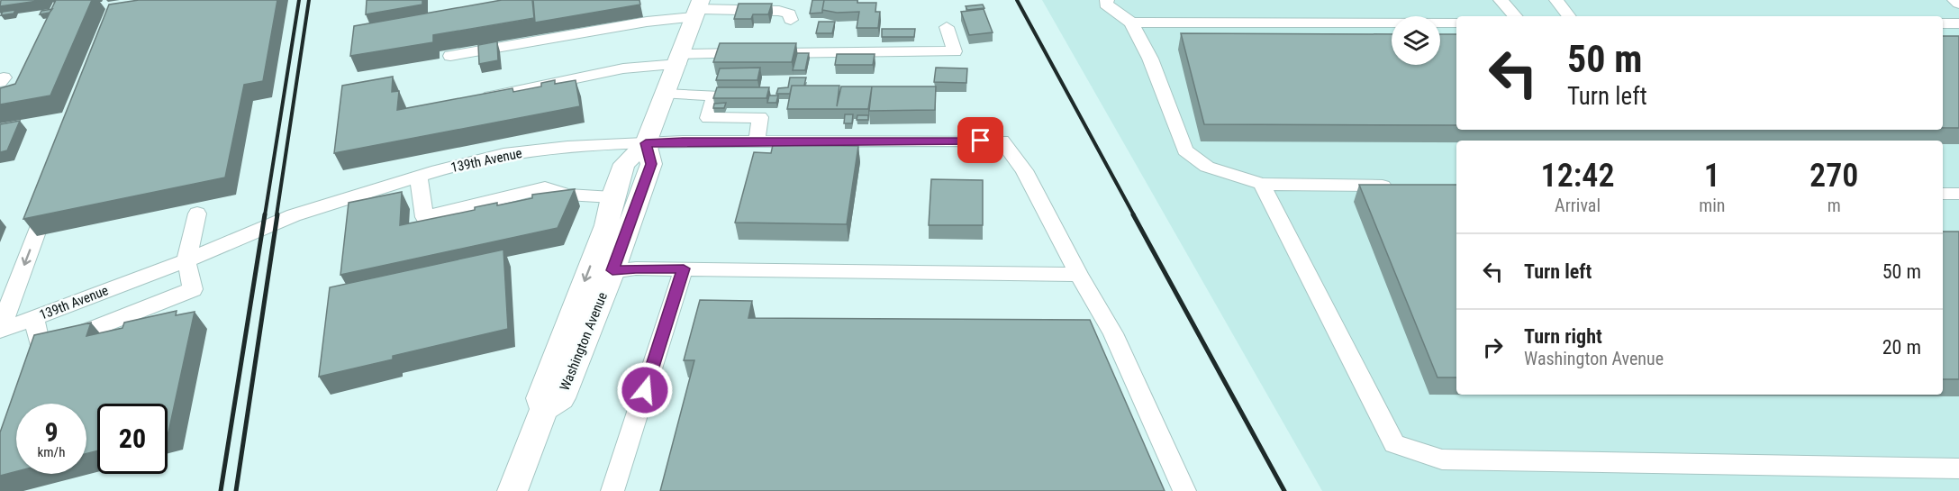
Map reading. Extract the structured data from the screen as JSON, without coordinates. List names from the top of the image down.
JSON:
{
  "streets": {
    "main road": ["Washington Avenue"],
    "street": ["139th Avenue"]
  },
  "crossings": [
    ["139th Avenue", "Washington Avenue"]
  ],
  "page": {
    "turn": ["50 m", "Turn left"],
    "eta": [
      "12:42",
      "Arrival",
      "1",
      "min",
      "270",
      "m"
    ],
    "list": [
      {
        "name": "Turn left",
        "value": "50 m"
      },
      {
        "name": "Turn right",
        "note": "Washington Avenue",
        "value": "20 m"
      }
    ],
    "speed": "9 km/h",
    "limit": "20"
  }
}
